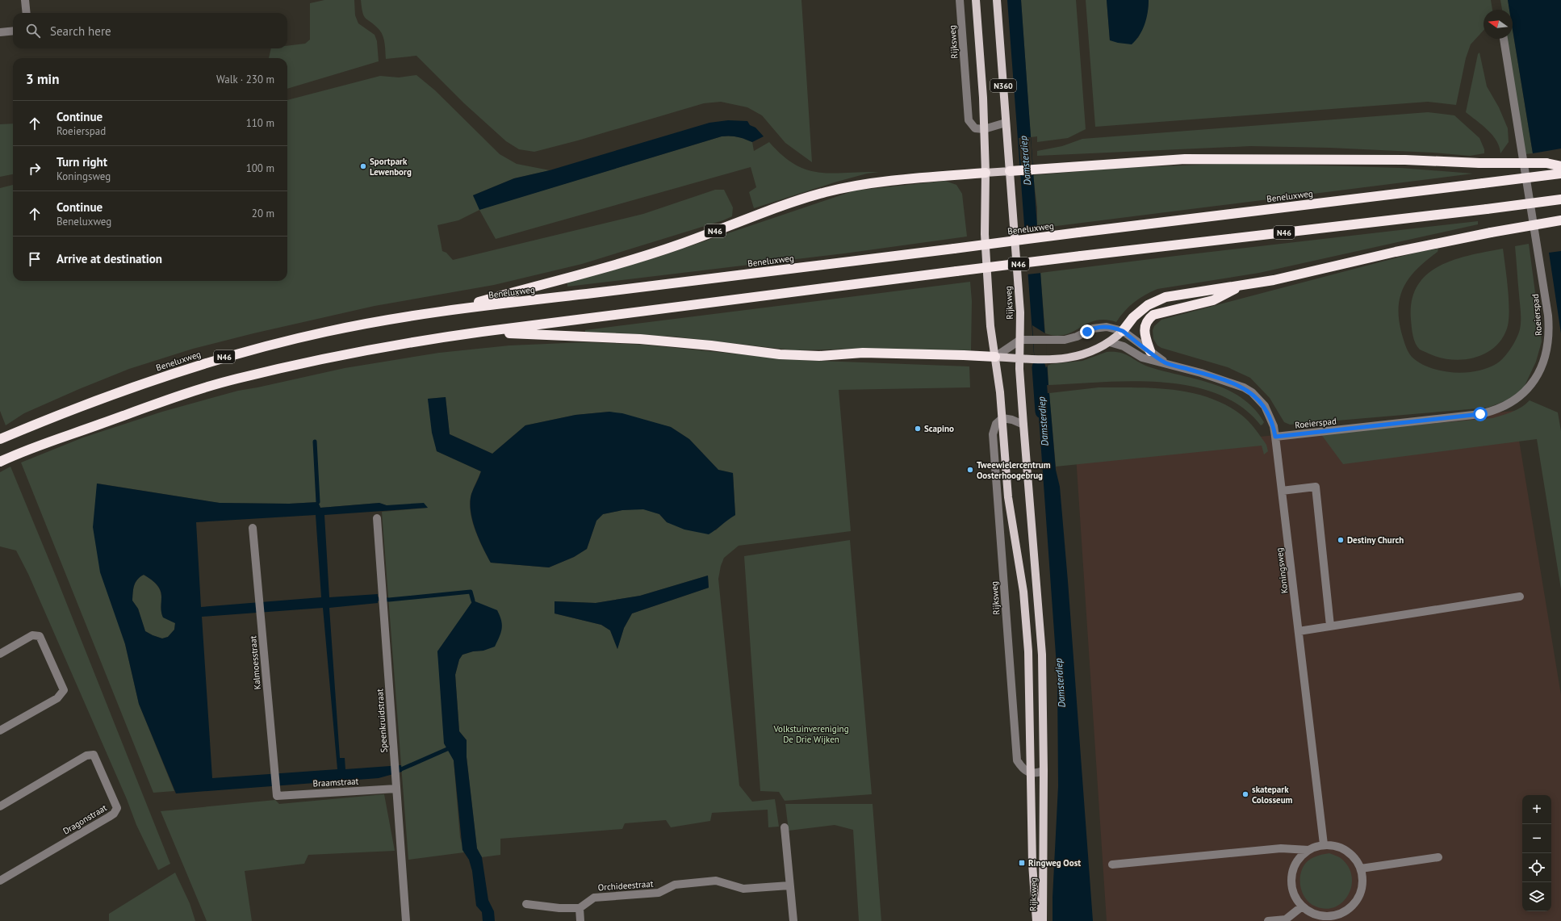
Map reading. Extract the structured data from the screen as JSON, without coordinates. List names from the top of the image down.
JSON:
{
  "streets": {
    "highway": ["Beneluxweg", "N46"],
    "main road": ["Rijksweg", "N360"],
    "street": [
      "Roeierspad",
      "Koningsweg",
      "Kalmoesstraat",
      "Speenkruidstraat",
      "Braamstraat",
      "Dragonstraat",
      "Orchideestraat"
    ]
  },
  "crossings": [
    ["Rijksweg", "N46"],
    ["Beneluxweg", "N46"],
    ["Roeierspad", "Koningsweg"],
    ["Kalmoesstraat", "Braamstraat"],
    ["Speenkruidstraat", "Braamstraat"]
  ],
  "water": ["Damsterdiep"],
  "parks": ["Volkstuinvereniging De Drie Wijken"],
  "places": {
    "other": [
      "Sportpark Lewenborg",
      "Scapino",
      "Tweewielercentrum Oosterhoogebrug",
      "Destiny Church",
      "skatepark Colosseum"
    ],
    "transit": ["Ringweg Oost"]
  },
  "north": "left",
  "page": {
    "search": "Search here",
    "heading": ["3 min", "Walk · 230 m"],
    "list": [
      ["Continue", "Roeierspad", "110 m"],
      ["Turn right", "Koningsweg", "100 m"],
      ["Continue", "Beneluxweg", "20 m"],
      "Arrive at destination"
    ],
    "map_buttons": ["+", "−"]
  }
}
